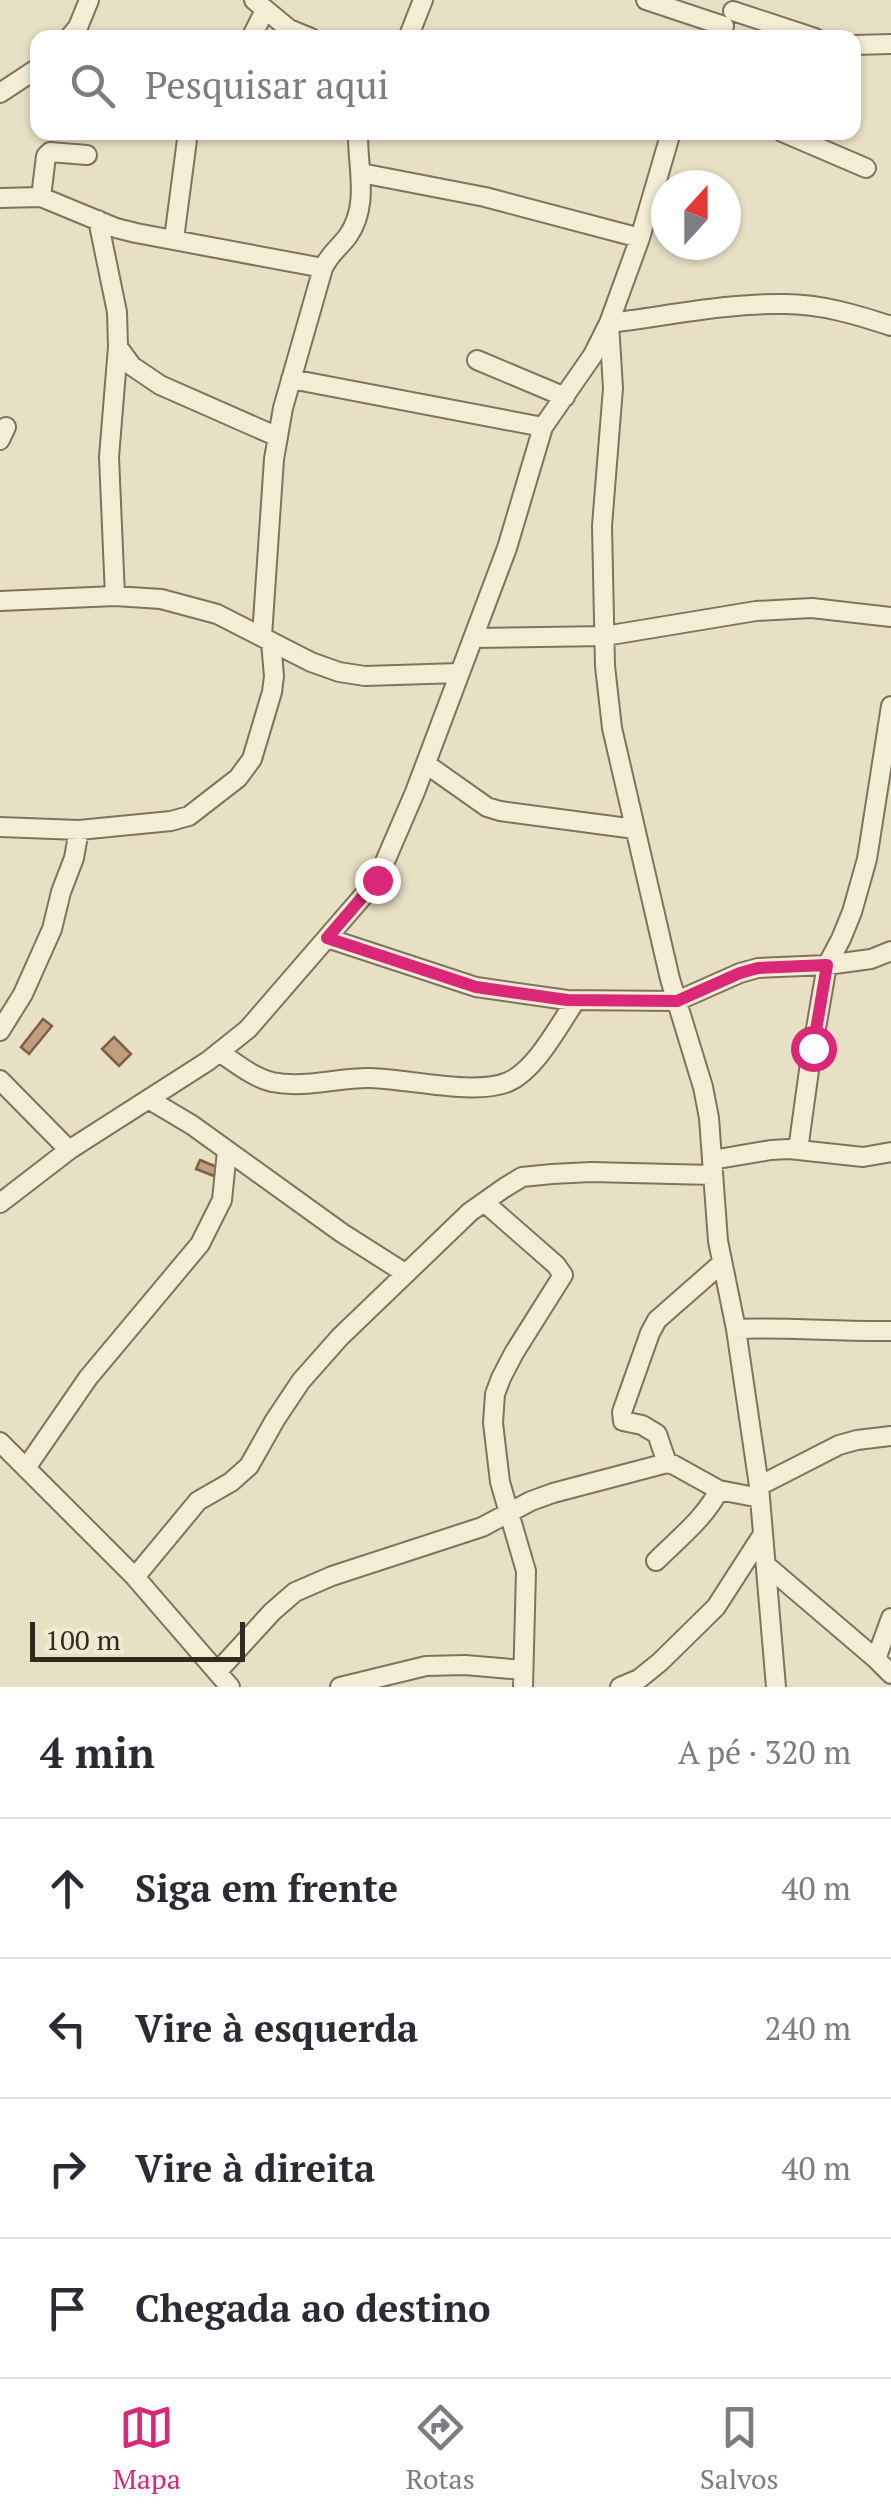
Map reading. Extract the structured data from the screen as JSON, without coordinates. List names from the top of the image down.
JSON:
{
  "scale_bar": "100 m",
  "north": "top",
  "page": {
    "search": "Pesquisar aqui",
    "scale": "100 m",
    "heading": ["4 min", "A pé · 320 m"],
    "list": [
      ["Siga em frente", "40 m"],
      ["Vire à esquerda", "240 m"],
      ["Vire à direita", "40 m"],
      "Chegada ao destino"
    ],
    "nav": ["Mapa", "Rotas", "Salvos"]
  }
}
